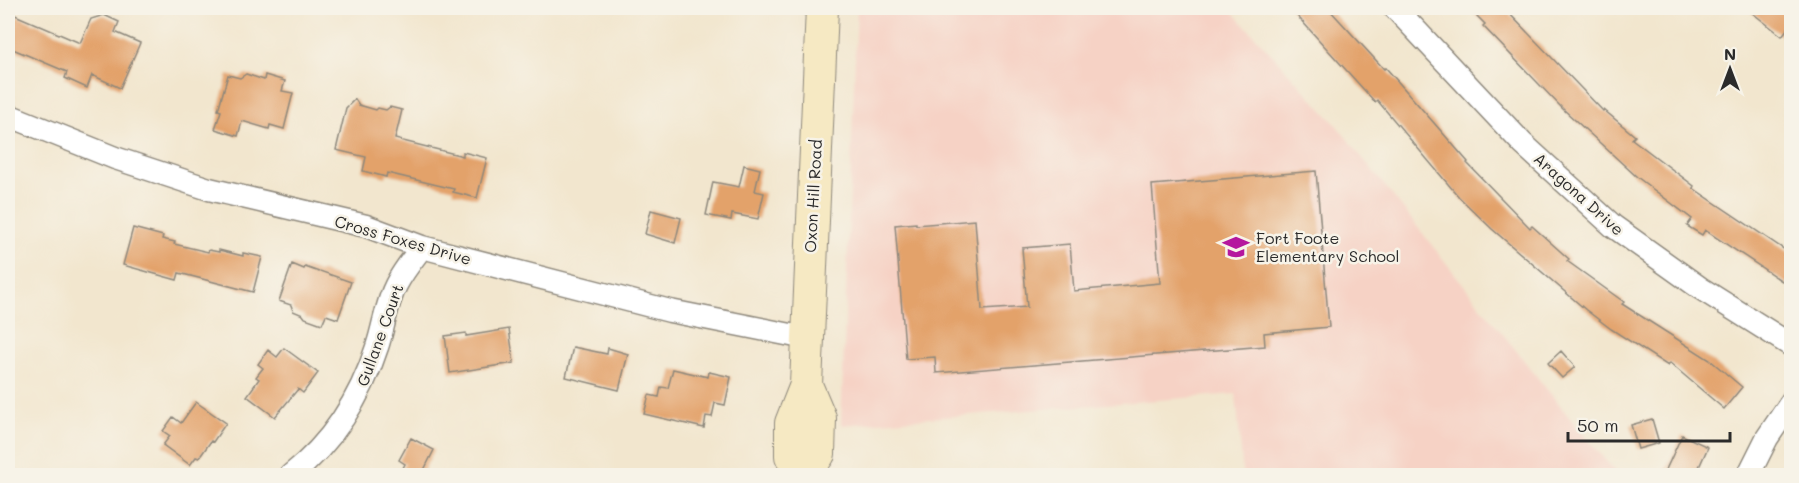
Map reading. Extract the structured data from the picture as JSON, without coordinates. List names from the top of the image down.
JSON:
{
  "streets": {
    "main road": ["Oxon Hill Road"],
    "street": ["Aragona Drive", "Cross Foxes Drive", "Gullane Court"]
  },
  "crossings": [
    ["Oxon Hill Road", "Cross Foxes Drive"],
    ["Cross Foxes Drive", "Gullane Court"]
  ],
  "places": {
    "school or university": ["Fort Foote Elementary School"]
  },
  "scale_bar": "50 m",
  "north": "top"
}
